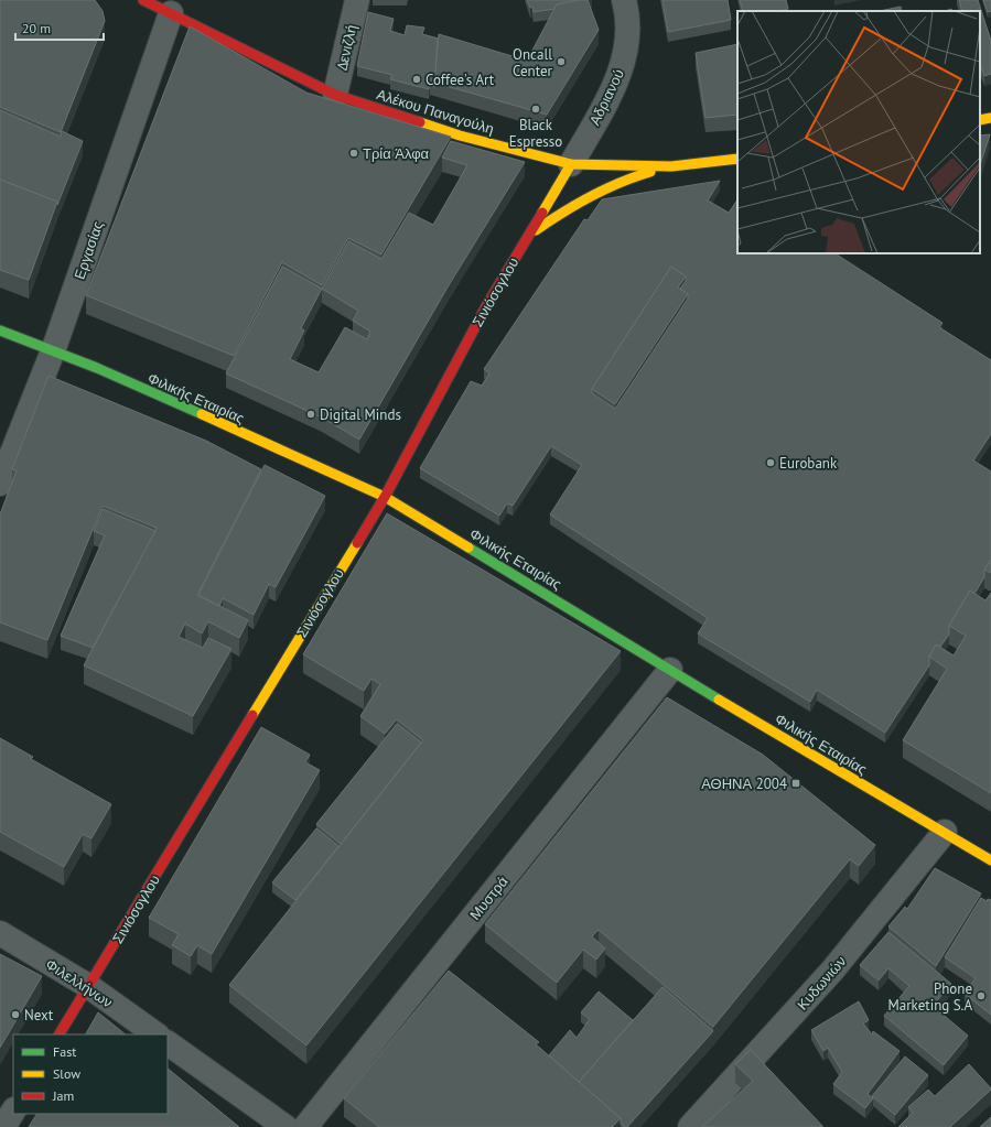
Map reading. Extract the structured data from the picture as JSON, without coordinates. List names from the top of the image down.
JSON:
{
  "streets": {
    "street": [
      "Δενιζλή",
      "Αδριανού",
      "Αλέκου Παναγούλη",
      "Εργασίας",
      "Σινιόσογλου",
      "Φιλικής Εταιρίας",
      "Μυστρά",
      "Φιλελλήνων",
      "Κυδωνιών"
    ]
  },
  "crossings": [
    ["Δενιζλή", "Αλέκου Παναγούλη"],
    ["Αδριανού", "Αλέκου Παναγούλη"],
    ["Αδριανού", "Σινιόσογλου"],
    ["Αλέκου Παναγούλη", "Εργασίας"],
    ["Αλέκου Παναγούλη", "Σινιόσογλου"],
    ["Εργασίας", "Φιλικής Εταιρίας"],
    ["Σινιόσογλου", "Φιλικής Εταιρίας"],
    ["Σινιόσογλου", "Φιλελλήνων"],
    ["Φιλικής Εταιρίας", "Μυστρά"],
    ["Φιλικής Εταιρίας", "Κυδωνιών"]
  ],
  "places": {
    "other": [
      "Oncall Center",
      "Coffee's Art",
      "Black Espresso",
      "Τρία Άλφα",
      "Digital Minds",
      "Eurobank",
      "Phone Marketing S.A",
      "Next"
    ],
    "transit": ["ΑΘΗΝΑ 2004"]
  },
  "legend": ["Fast", "Slow", "Jam"],
  "scale_bar": "20 m"
}
